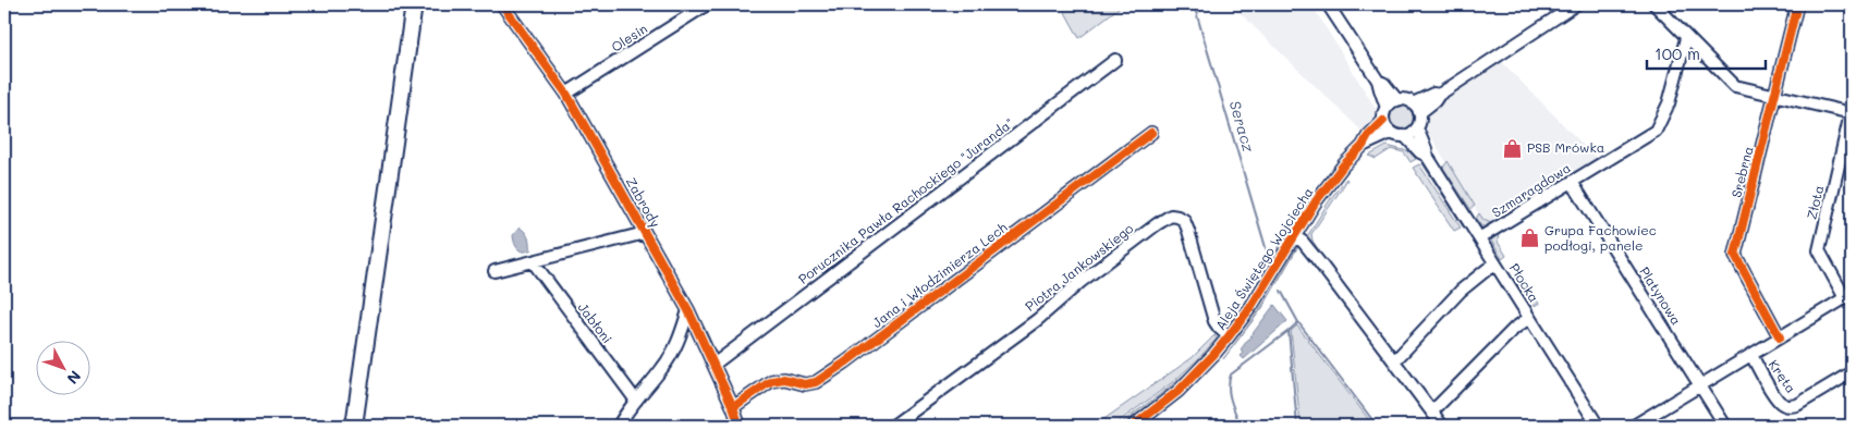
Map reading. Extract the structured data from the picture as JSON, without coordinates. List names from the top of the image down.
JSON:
{
  "streets": {
    "street": [
      "Olesin",
      "Srebrna",
      "Szmaragdowa",
      "Porucznika Pawła Rachockiego \"Juranda\"",
      "Zabrody",
      "Złota",
      "Aleja Świętego Wojciecha",
      "Piotra Jankowskiego",
      "Jana i Włodzimierza Lech",
      "Płocka",
      "Platynowa",
      "Jabłoni",
      "Kręta"
    ]
  },
  "crossings": [
    ["Olesin", "Zabrody"],
    ["Szmaragdowa", "Płocka"],
    ["Szmaragdowa", "Platynowa"],
    ["Porucznika Pawła Rachockiego \"Juranda\"", "Zabrody"],
    ["Zabrody", "Jana i Włodzimierza Lech"],
    ["Aleja Świętego Wojciecha", "Piotra Jankowskiego"],
    ["Aleja Świętego Wojciecha", "Płocka"]
  ],
  "water": ["Seracz"],
  "places": {
    "shop": ["PSB Mrówka", "Grupa Fachowiec podłogi, panele"]
  },
  "scale_bar": "100 m",
  "north": "bottom right"
}
